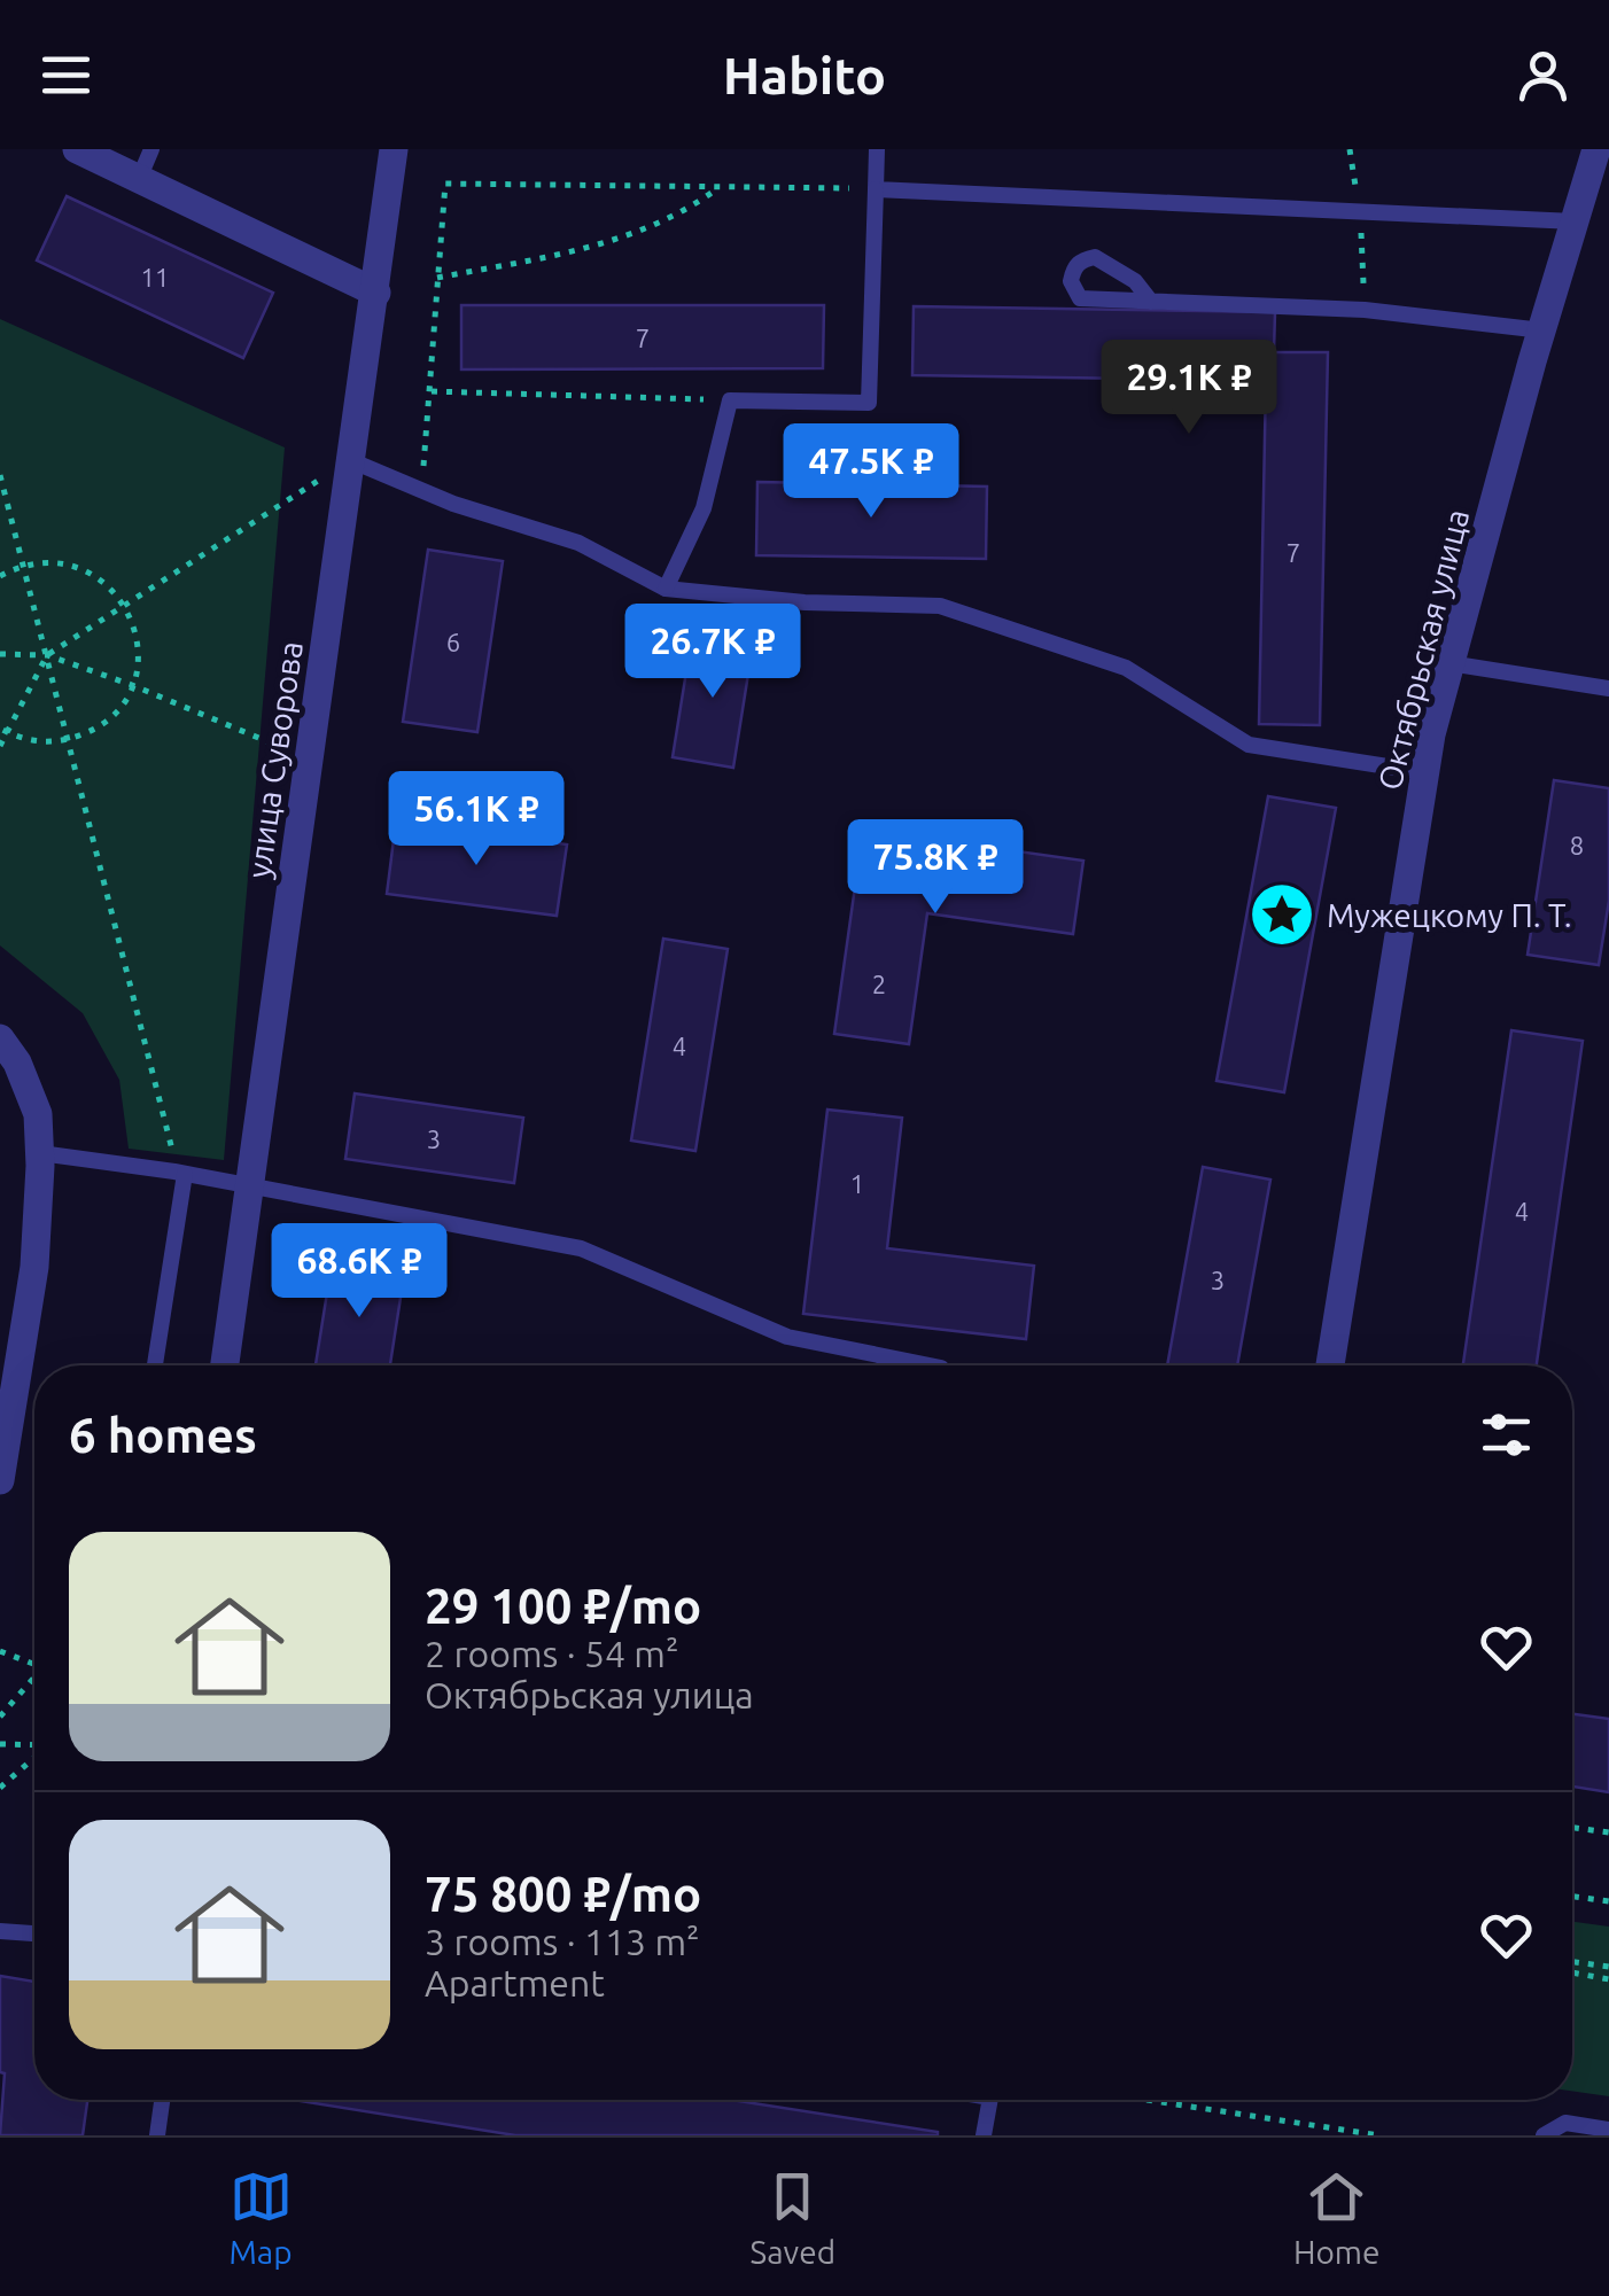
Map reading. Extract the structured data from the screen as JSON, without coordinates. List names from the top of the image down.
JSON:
{
  "streets": {
    "street": ["Октябрьская улица", "улица Суворова"]
  },
  "places": {
    "place": ["Мужецкому П. Т."]
  },
  "house_numbers": [
    "11",
    "7",
    "7",
    "6",
    "8",
    "2",
    "4",
    "3",
    "1",
    "4",
    "3"
  ],
  "page": {
    "header": "Habito",
    "price": [
      "29.1K ₽",
      "47.5K ₽",
      "26.7K ₽",
      "56.1K ₽",
      "75.8K ₽",
      "68.6K ₽"
    ],
    "heading": "6 homes",
    "list": [
      {
        "name": "29 100 ₽/mo",
        "note": "2 rooms · 54 m² · Октябрьская улица"
      },
      {
        "name": "75 800 ₽/mo",
        "note": "3 rooms · 113 m² · Apartment"
      }
    ],
    "tabs": ["Map", "Saved", "Home"]
  }
}
